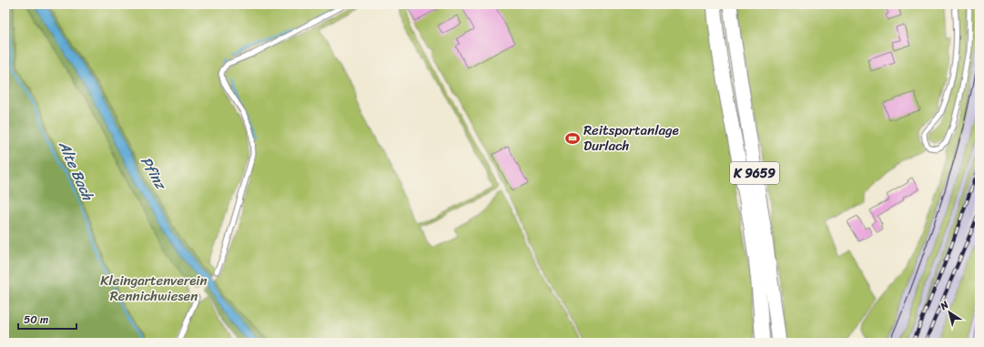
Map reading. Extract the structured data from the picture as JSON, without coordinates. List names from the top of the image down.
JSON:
{
  "streets": {
    "main road": ["K 9659"]
  },
  "water": ["Alte Bach", "Pfinz"],
  "parks": ["Kleingartenverein Rennichwiesen"],
  "places": {
    "sports": ["Reitsportanlage Durlach"]
  },
  "scale_bar": "50 m",
  "north": "top left"
}
